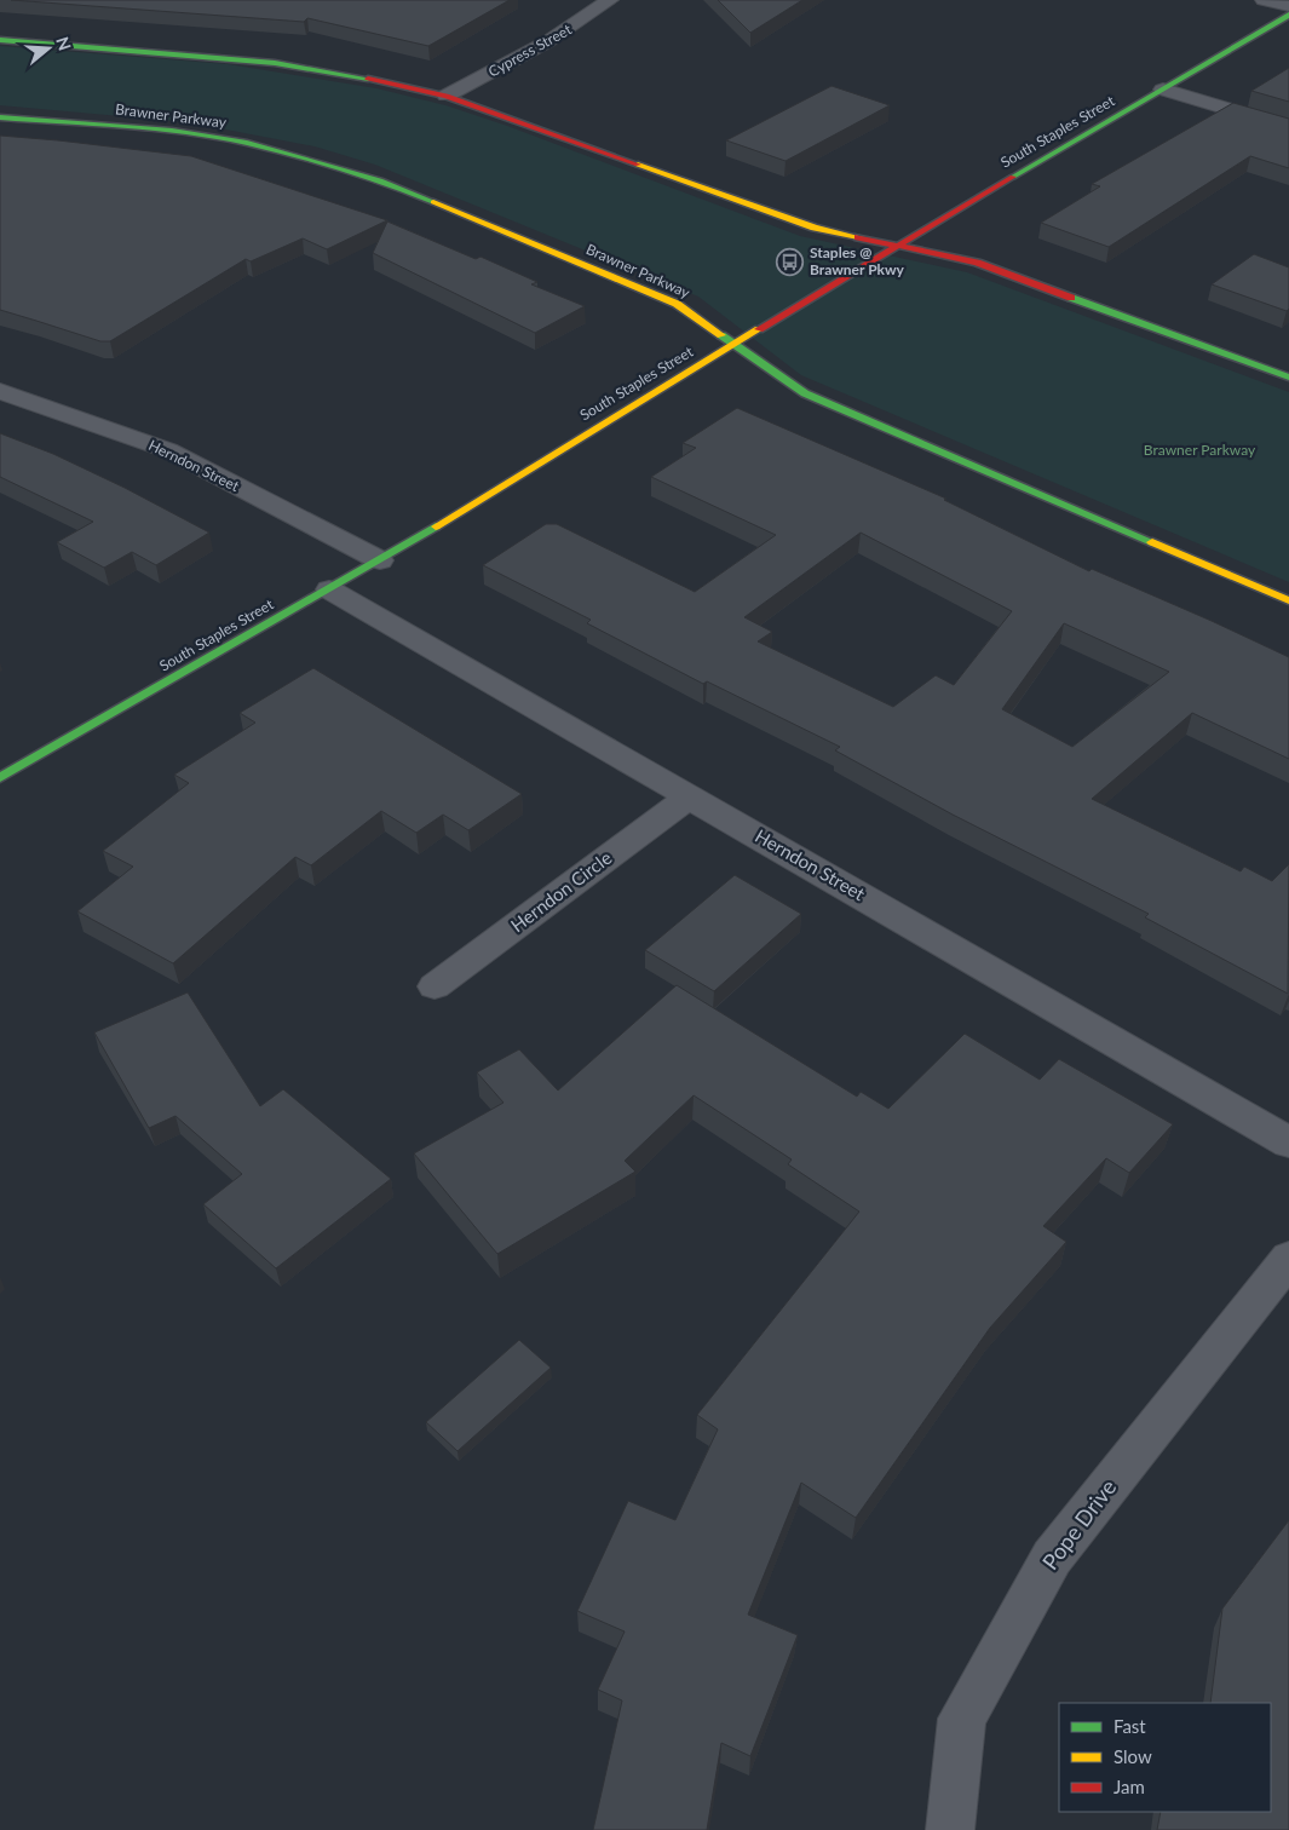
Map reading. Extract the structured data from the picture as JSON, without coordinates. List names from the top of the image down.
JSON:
{
  "streets": {
    "street": [
      "Cypress Street",
      "Brawner Parkway",
      "South Staples Street",
      "Herndon Street",
      "Herndon Circle",
      "Pope Drive"
    ]
  },
  "crossings": [
    ["Brawner Parkway", "South Staples Street"],
    ["South Staples Street", "Herndon Street"],
    ["Herndon Street", "Herndon Circle"]
  ],
  "parks": ["Brawner Parkway"],
  "places": {
    "bus stop": ["Staples @ Brawner Pkwy"]
  },
  "legend": ["Fast", "Slow", "Jam"],
  "north": "right"
}
